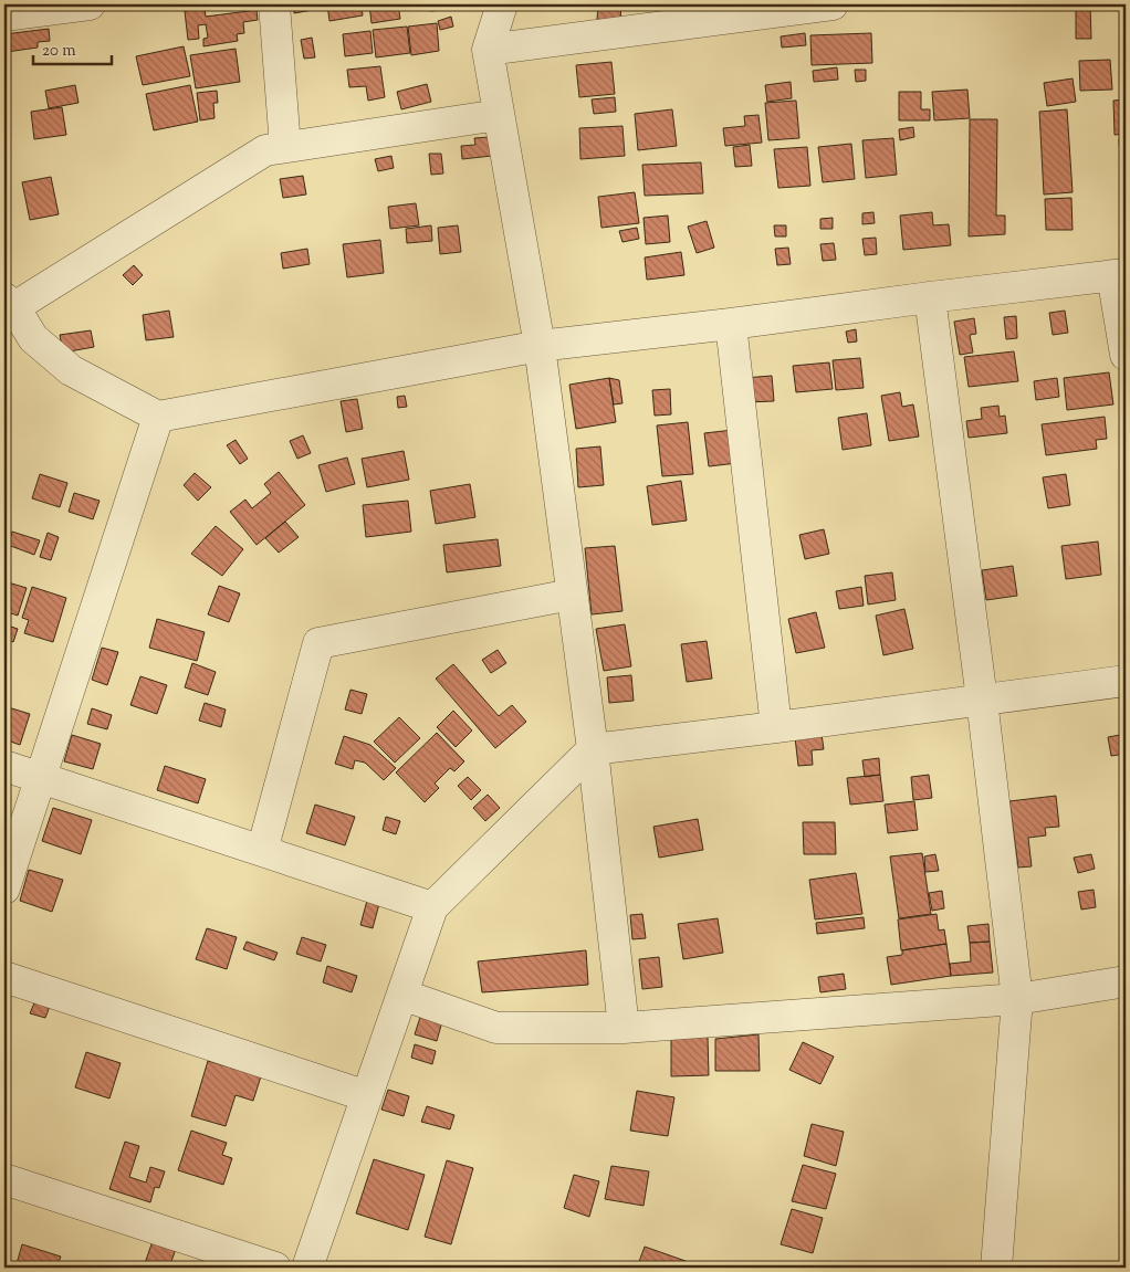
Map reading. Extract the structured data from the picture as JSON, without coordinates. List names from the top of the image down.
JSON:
{
  "scale_bar": "20 m"
}
